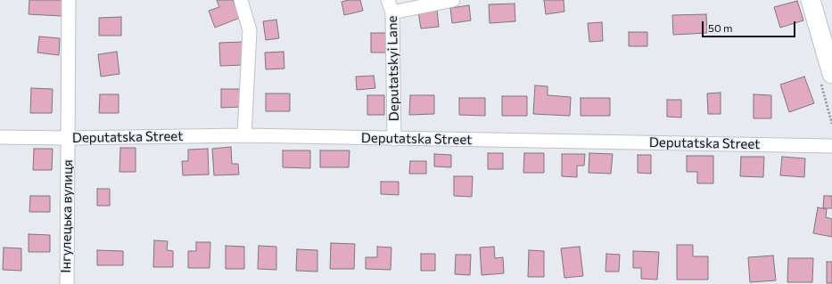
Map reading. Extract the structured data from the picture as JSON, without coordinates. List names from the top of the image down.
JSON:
{
  "streets": {
    "street": ["Deputatskyi Lane", "Deputatska Street", "Інгулецька вулиця"]
  },
  "crossings": [
    ["Deputatskyi Lane", "Deputatska Street"],
    ["Deputatska Street", "Інгулецька вулиця"]
  ],
  "scale_bar": "50 m"
}
